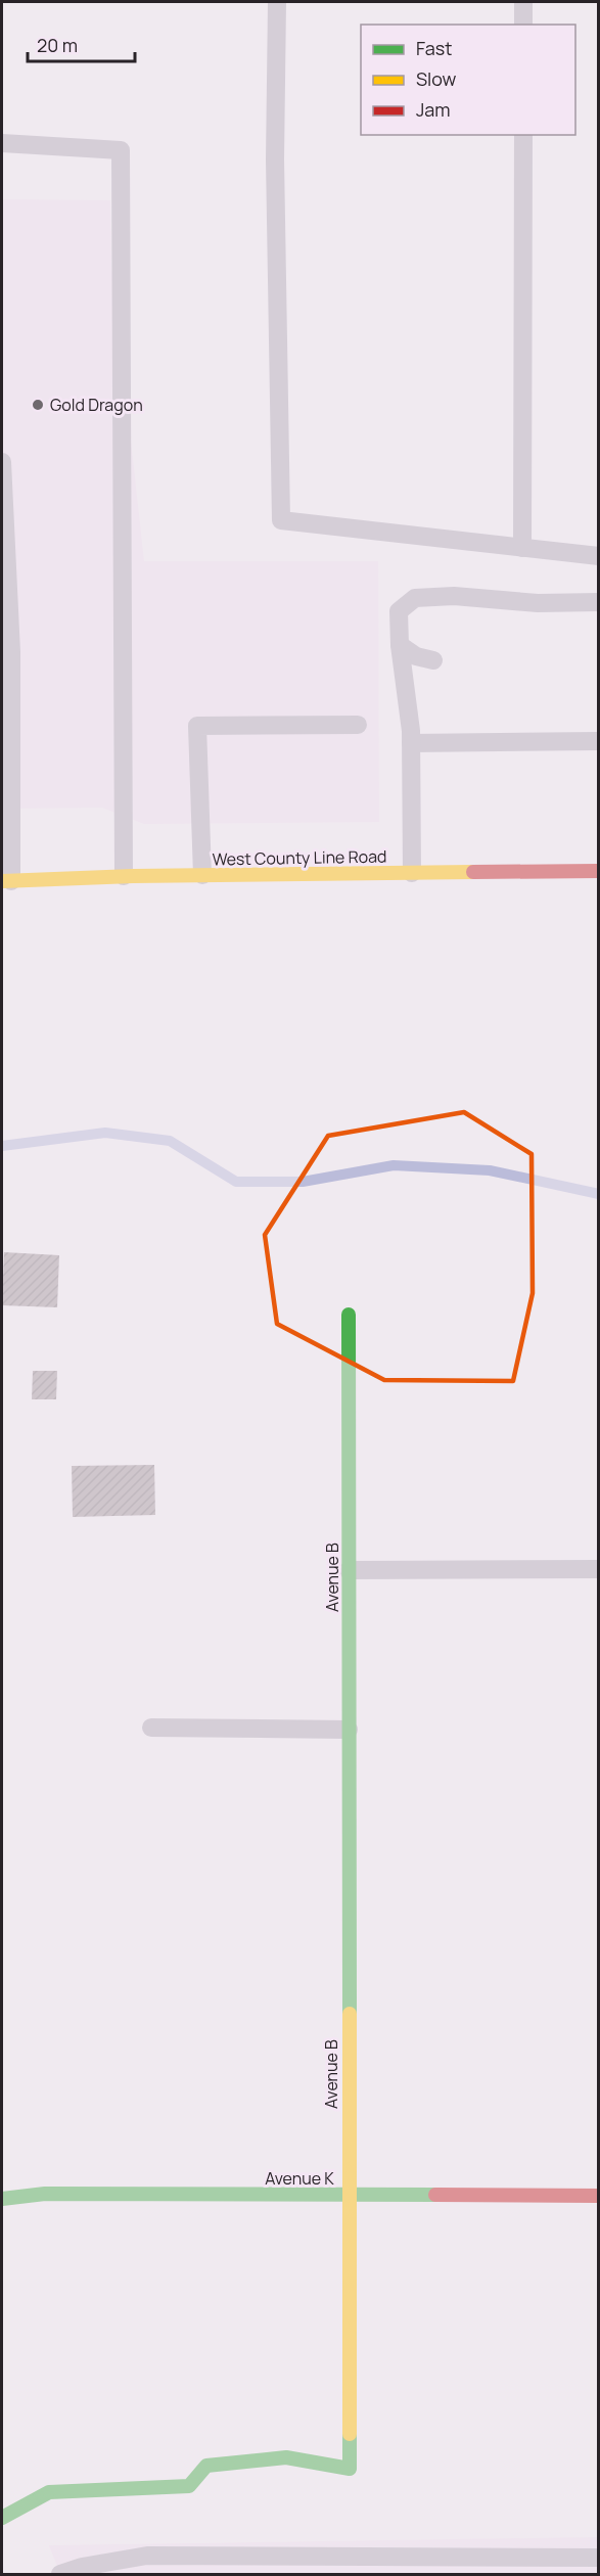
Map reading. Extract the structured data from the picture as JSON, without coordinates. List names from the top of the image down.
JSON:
{
  "streets": {
    "street": ["West County Line Road", "Avenue B", "Avenue K"]
  },
  "crossings": [
    ["Avenue B", "Avenue K"]
  ],
  "places": ["Gold Dragon"],
  "legend": ["Fast", "Slow", "Jam"],
  "scale_bar": "20 m"
}
